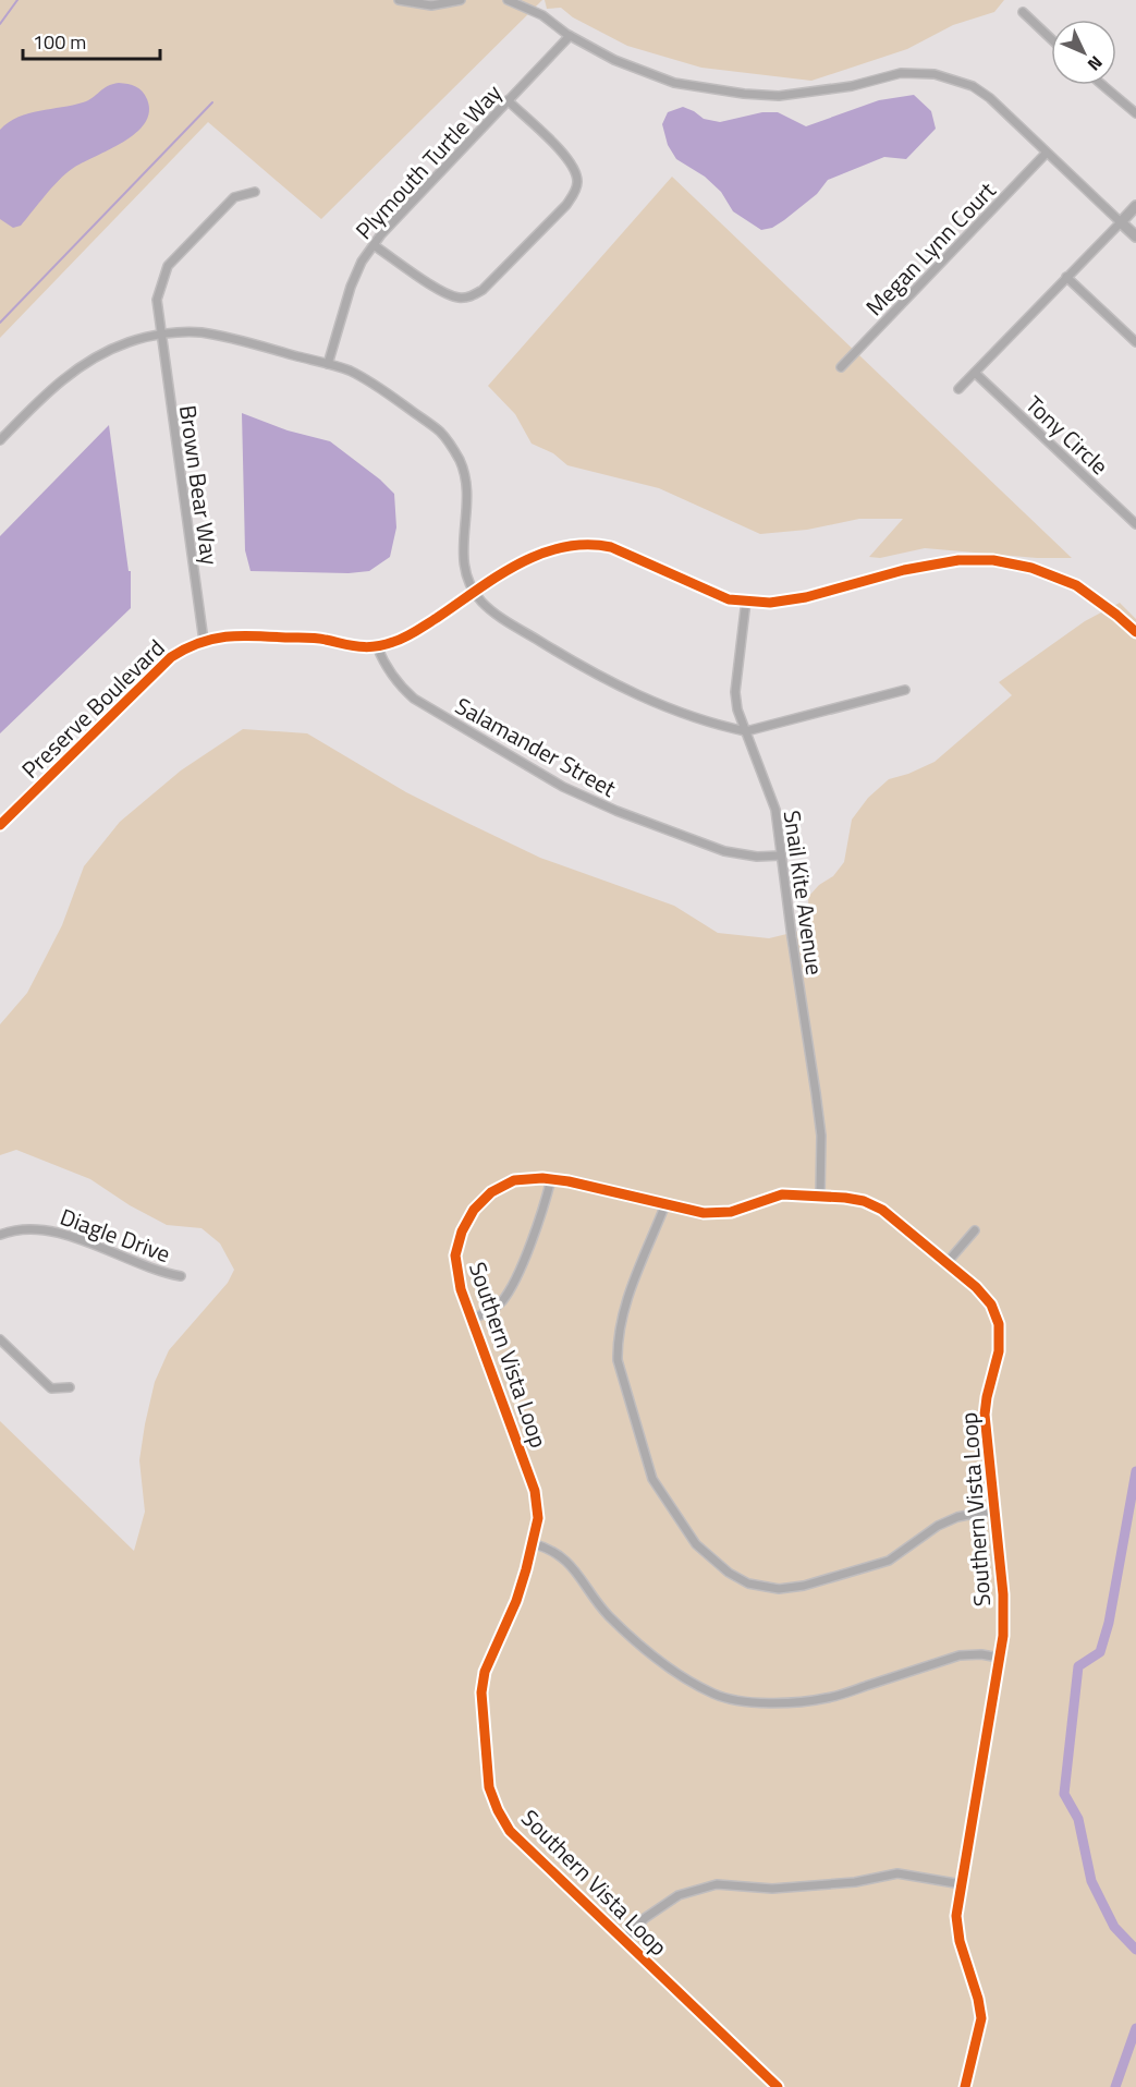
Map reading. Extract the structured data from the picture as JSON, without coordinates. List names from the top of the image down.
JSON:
{
  "streets": {
    "street": [
      "Plymouth Turtle Way",
      "Megan Lynn Court",
      "Tony Circle",
      "Brown Bear Way",
      "Preserve Boulevard",
      "Salamander Street",
      "Snail Kite Avenue",
      "Diagle Drive",
      "Southern Vista Loop"
    ]
  },
  "crossings": [
    ["Brown Bear Way", "Preserve Boulevard"],
    ["Preserve Boulevard", "Salamander Street"],
    ["Preserve Boulevard", "Snail Kite Avenue"],
    ["Salamander Street", "Snail Kite Avenue"],
    ["Snail Kite Avenue", "Southern Vista Loop"]
  ],
  "scale_bar": "100 m",
  "north": "bottom right"
}
